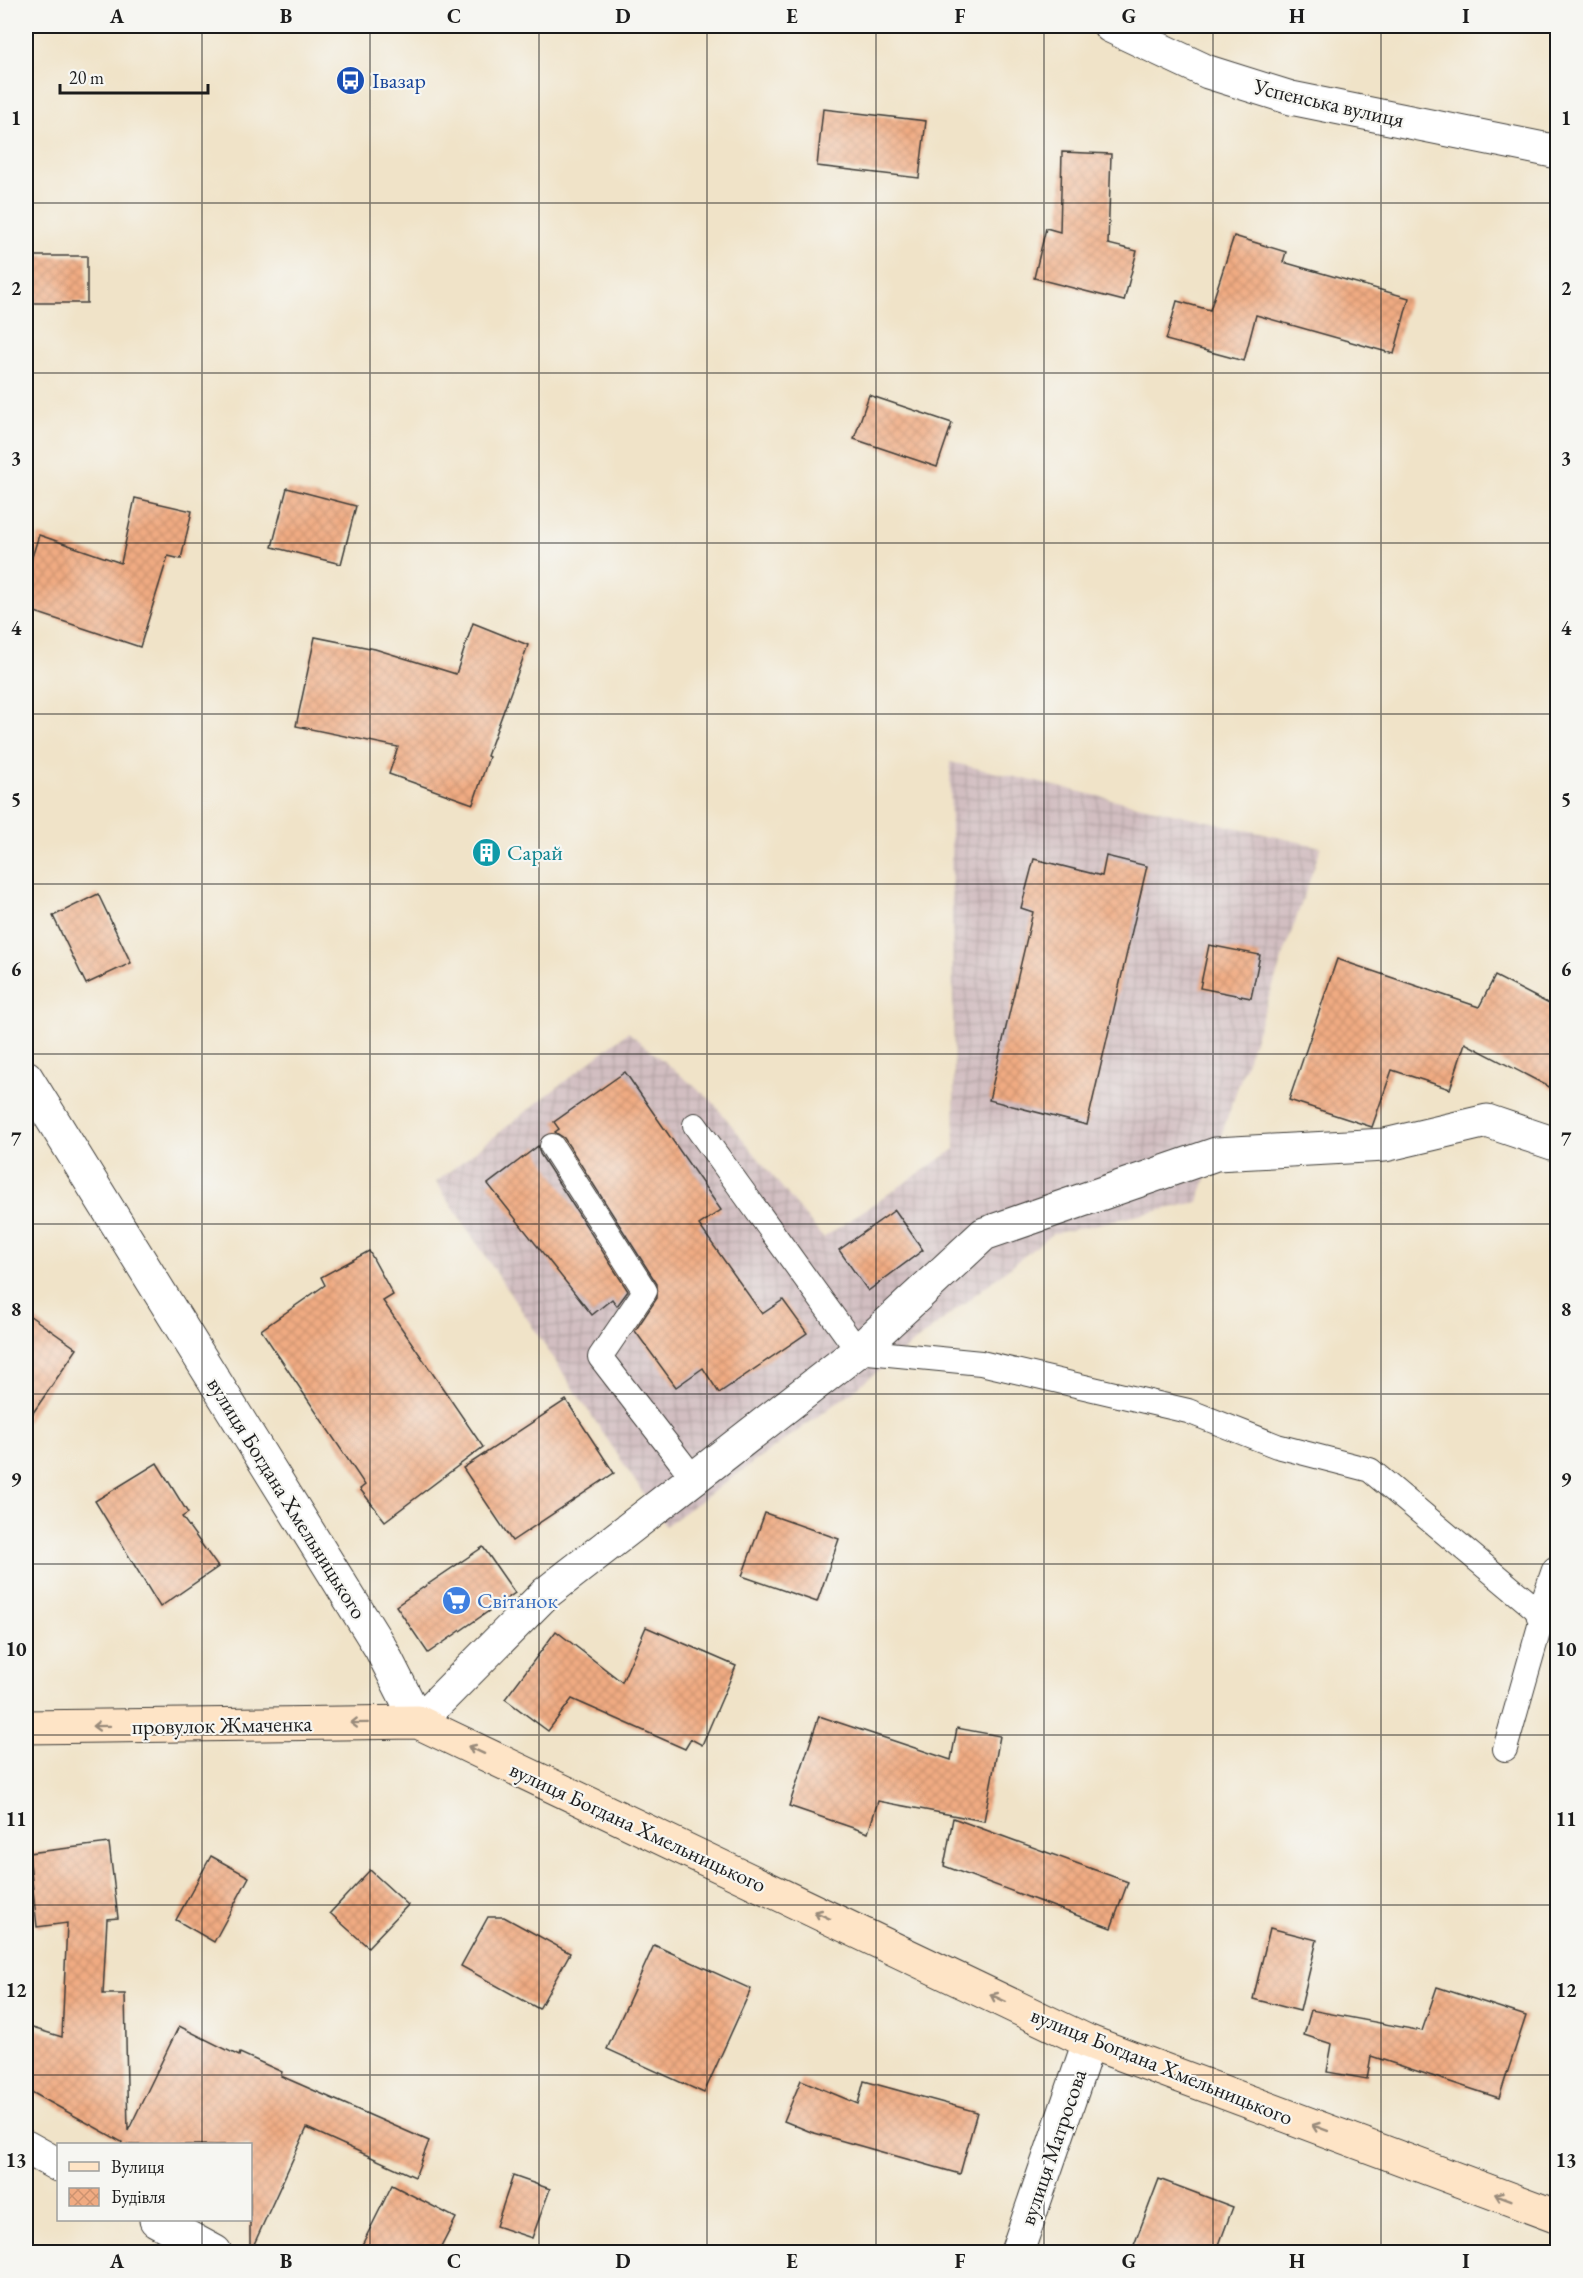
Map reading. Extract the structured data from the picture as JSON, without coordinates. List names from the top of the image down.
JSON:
{
  "streets": {
    "street": [
      "Успенська вулиця",
      "вулиця Богдана Хмельницького",
      "провулок Жмаченка",
      "вулиця Матросова"
    ]
  },
  "crossings": [
    ["вулиця Богдана Хмельницького", "провулок Жмаченка"],
    ["вулиця Богдана Хмельницького", "вулиця Матросова"]
  ],
  "one_way": ["вулиця Богдана Хмельницького", "провулок Жмаченка"],
  "places": {
    "bus stop": ["Івазар"],
    "building": ["Сарай"],
    "supermarket": ["Світанок"]
  },
  "legend": ["Вулиця", "Будівля"],
  "scale_bar": "20 m",
  "grid": {
    "columns": [
      "A",
      "B",
      "C",
      "D",
      "E",
      "F",
      "G",
      "H",
      "I"
    ],
    "rows": [
      "1",
      "2",
      "3",
      "4",
      "5",
      "6",
      "7",
      "8",
      "9",
      "10",
      "11",
      "12",
      "13"
    ]
  }
}
